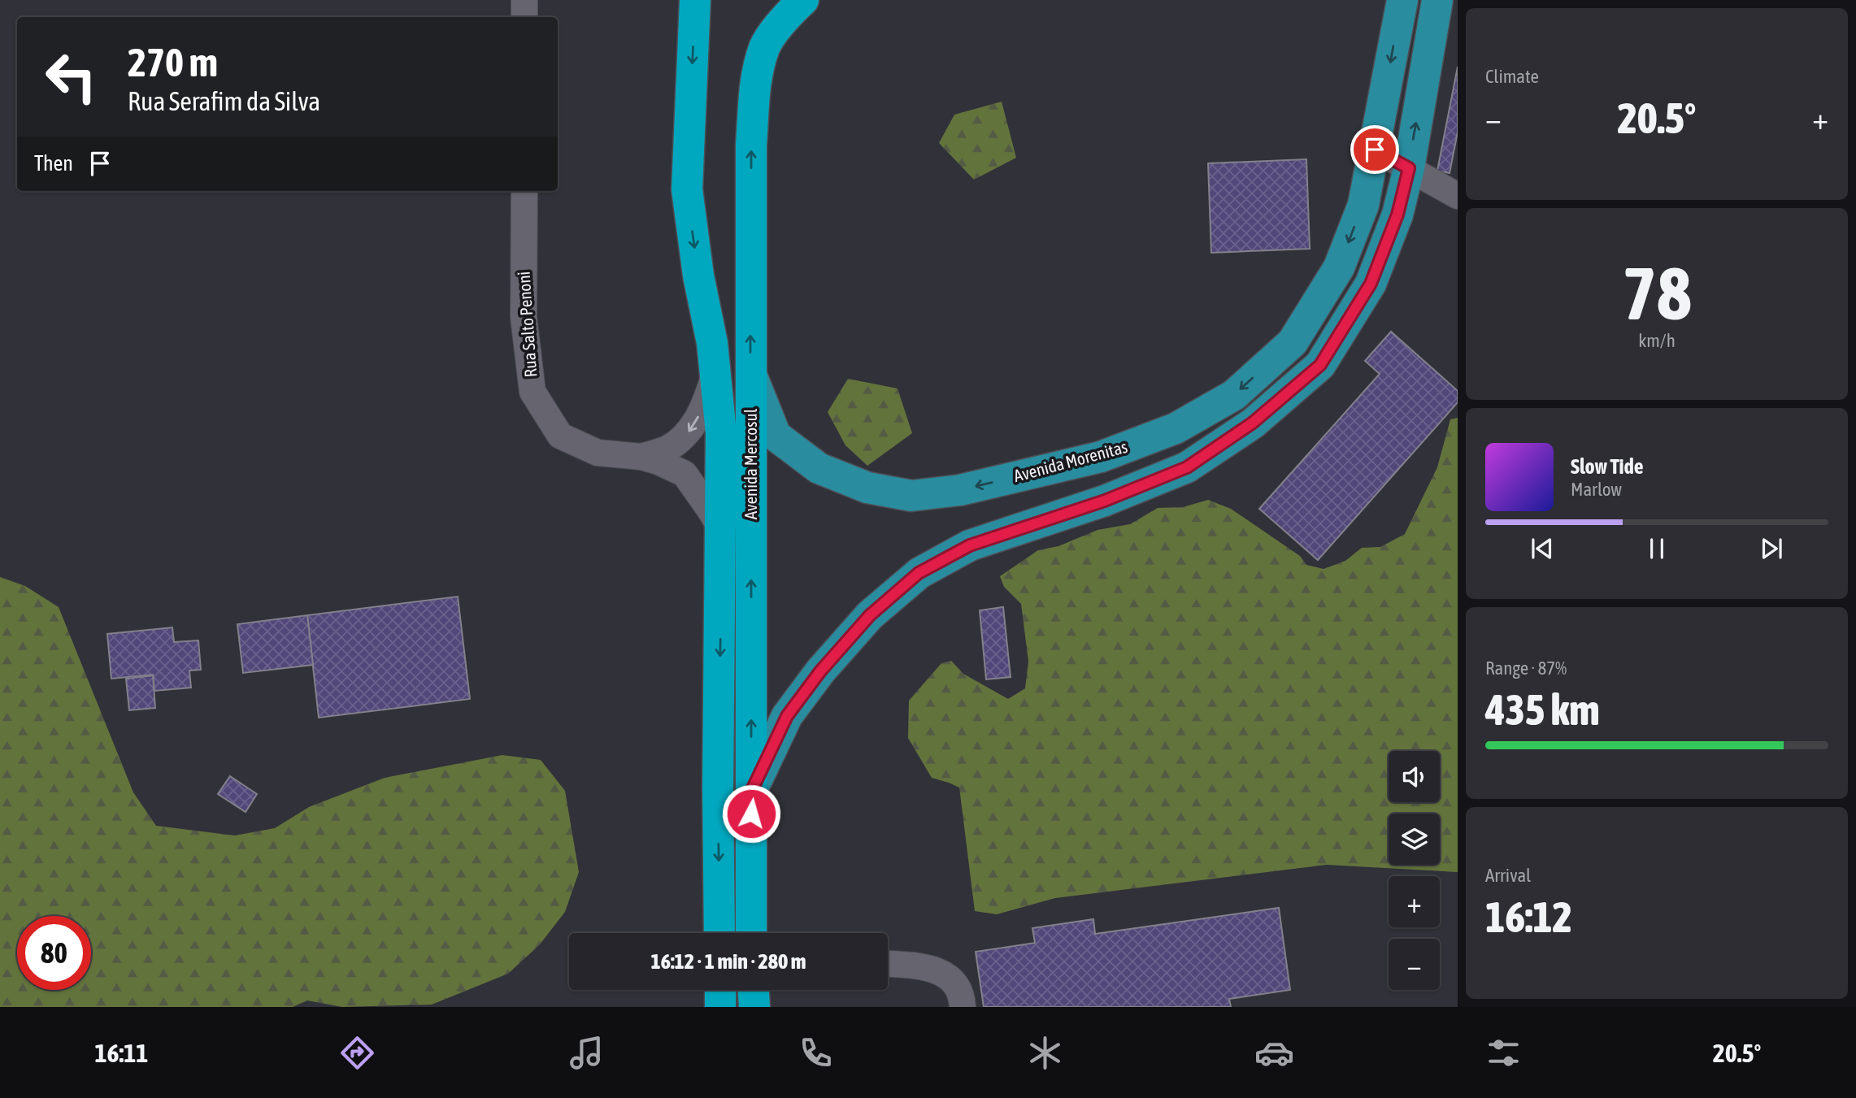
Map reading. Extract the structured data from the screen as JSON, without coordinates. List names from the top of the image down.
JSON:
{
  "streets": {
    "highway": ["Avenida Mercosul"],
    "main road": ["Avenida Morenitas"],
    "street": ["Rua Salto Penoni"]
  },
  "crossings": [
    ["Rua Salto Penoni", "Avenida Mercosul"],
    ["Avenida Morenitas", "Avenida Mercosul"]
  ],
  "page": {
    "tile": [
      "Climate",
      ["78", "km/h"],
      ["Range · 87%", "435 km"],
      ["Arrival", "16:12"]
    ],
    "turn": ["270 m", "Rua Serafim da Silva"],
    "heat": ["−", "20.5°", "+"],
    "then": "Then",
    "song": ["Slow Tide", "Marlow"],
    "map_buttons": ["+", "−"],
    "limit": "80",
    "trip": "16:12 · 1 min · 280 m",
    "tabs": ["16:11", "20.5°"]
  }
}
